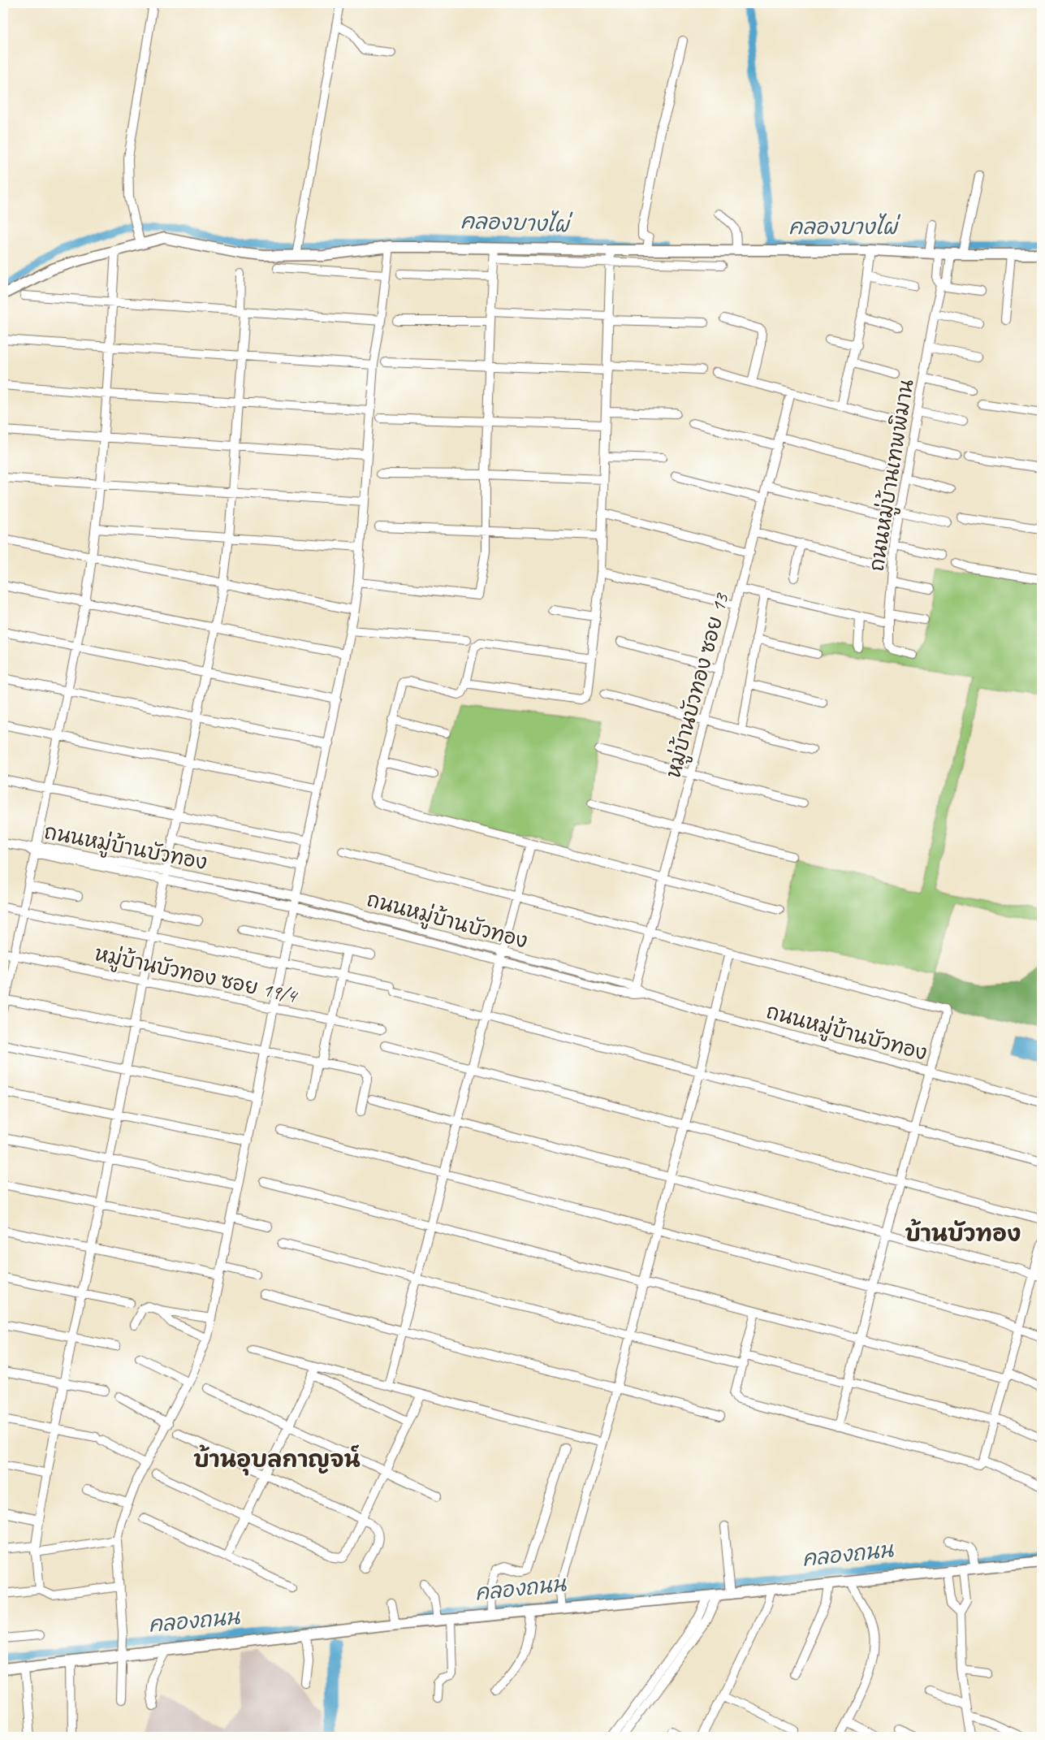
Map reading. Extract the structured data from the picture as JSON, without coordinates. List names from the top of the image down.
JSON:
{
  "streets": {
    "street": [
      "ถนนหมู่บ้านเทพพิมาน",
      "หมู่บ้านบัวทอง ซอย 13",
      "ถนนหมู่บ้านบัวทอง",
      "หมู่บ้านบัวทอง ซอย 19/4"
    ]
  },
  "crossings": [
    ["หมู่บ้านบัวทอง ซอย 13", "ถนนหมู่บ้านบัวทอง"]
  ],
  "districts": ["บ้านบัวทอง", "บ้านอุบลกาญจน์"],
  "water": ["คลองบางไผ่", "คลองถนน"]
}
